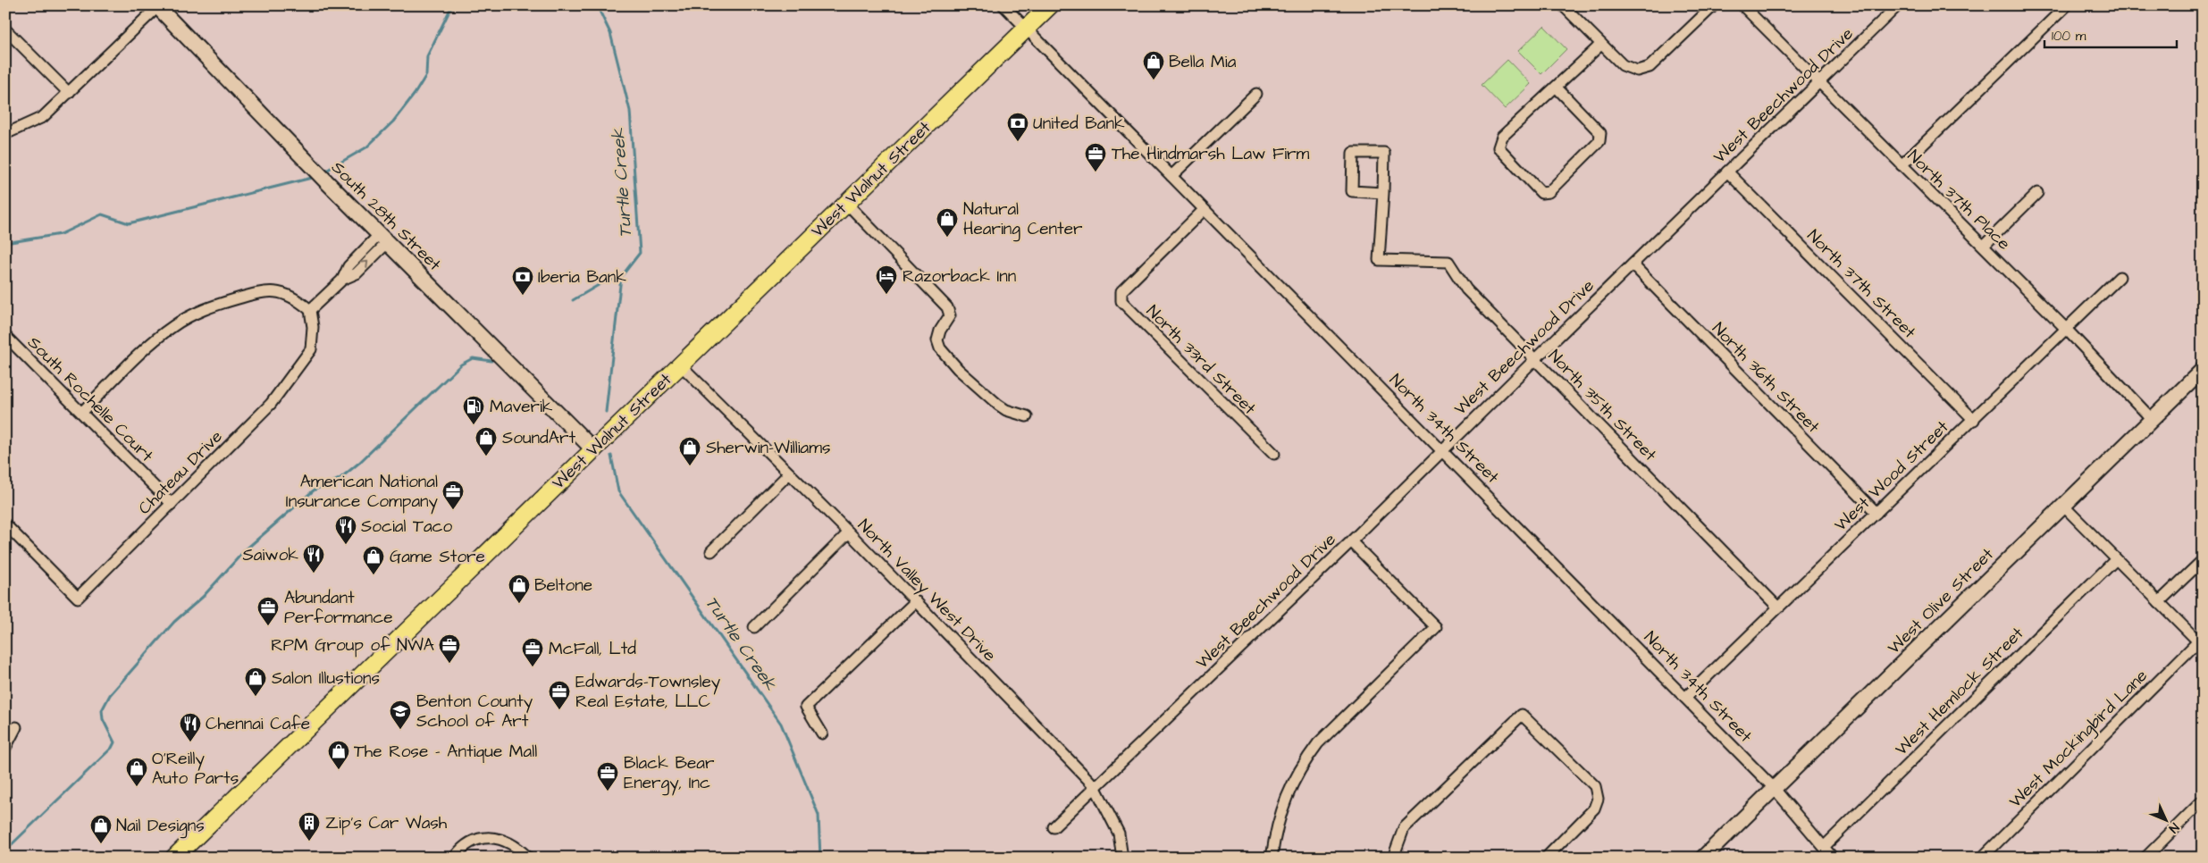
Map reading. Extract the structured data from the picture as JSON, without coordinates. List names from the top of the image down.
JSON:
{
  "streets": {
    "main road": ["West Walnut Street", "South 28th Street", "West Olive Street"],
    "street": [
      "West Beechwood Drive",
      "North 37th Place",
      "North 37th Street",
      "North 33rd Street",
      "North 36th Street",
      "South Rochelle Court",
      "North 35th Street",
      "North 34th Street",
      "Chateau Drive",
      "West Wood Street",
      "North Valley West Drive",
      "West Hemlock Street",
      "West Mockingbird Lane"
    ]
  },
  "crossings": [
    ["West Beechwood Drive", "North 37th Place"],
    ["West Beechwood Drive", "North 37th Street"],
    ["West Beechwood Drive", "North 36th Street"],
    ["West Beechwood Drive", "North 35th Street"],
    ["West Beechwood Drive", "North 34th Street"],
    ["West Beechwood Drive", "North Valley West Drive"],
    ["West Walnut Street", "South 28th Street"],
    ["West Walnut Street", "North 34th Street"],
    ["West Walnut Street", "North Valley West Drive"],
    ["North 37th Place", "West Wood Street"],
    ["North 37th Place", "West Olive Street"],
    ["North 37th Street", "West Wood Street"],
    ["North 33rd Street", "North 34th Street"],
    ["North 36th Street", "West Wood Street"],
    ["South Rochelle Court", "Chateau Drive"],
    ["North 35th Street", "West Wood Street"],
    ["North 34th Street", "West Wood Street"],
    ["North 34th Street", "West Olive Street"],
    ["North 34th Street", "West Hemlock Street"]
  ],
  "water": ["Turtle Creek"],
  "places": {
    "shop": [
      "Bella Mia",
      "Natural Hearing Center",
      "SoundArt",
      "Sherwin-Williams",
      "Game Store",
      "Beltone",
      "Salon Illustions",
      "The Rose - Antique Mall",
      "O'Reilly Auto Parts",
      "Nail Designs"
    ],
    "bank": ["United Bank", "Iberia Bank"],
    "office": [
      "The Hindmarsh Law Firm",
      "American National Insurance Company",
      "Abundant Performance",
      "RPM Group of NWA",
      "McFall, Ltd",
      "Edwards-Townsley Real Estate, LLC",
      "Black Bear Energy, Inc"
    ],
    "hotel": ["Razorback Inn"],
    "fuel station": ["Maverik"],
    "restaurant": ["Social Taco", "Saiwok", "Chennai Cafe"],
    "school or university": ["Benton County School of Art"],
    "building": ["Zip's Car Wash"]
  },
  "scale_bar": "100 m",
  "north": "bottom right"
}
